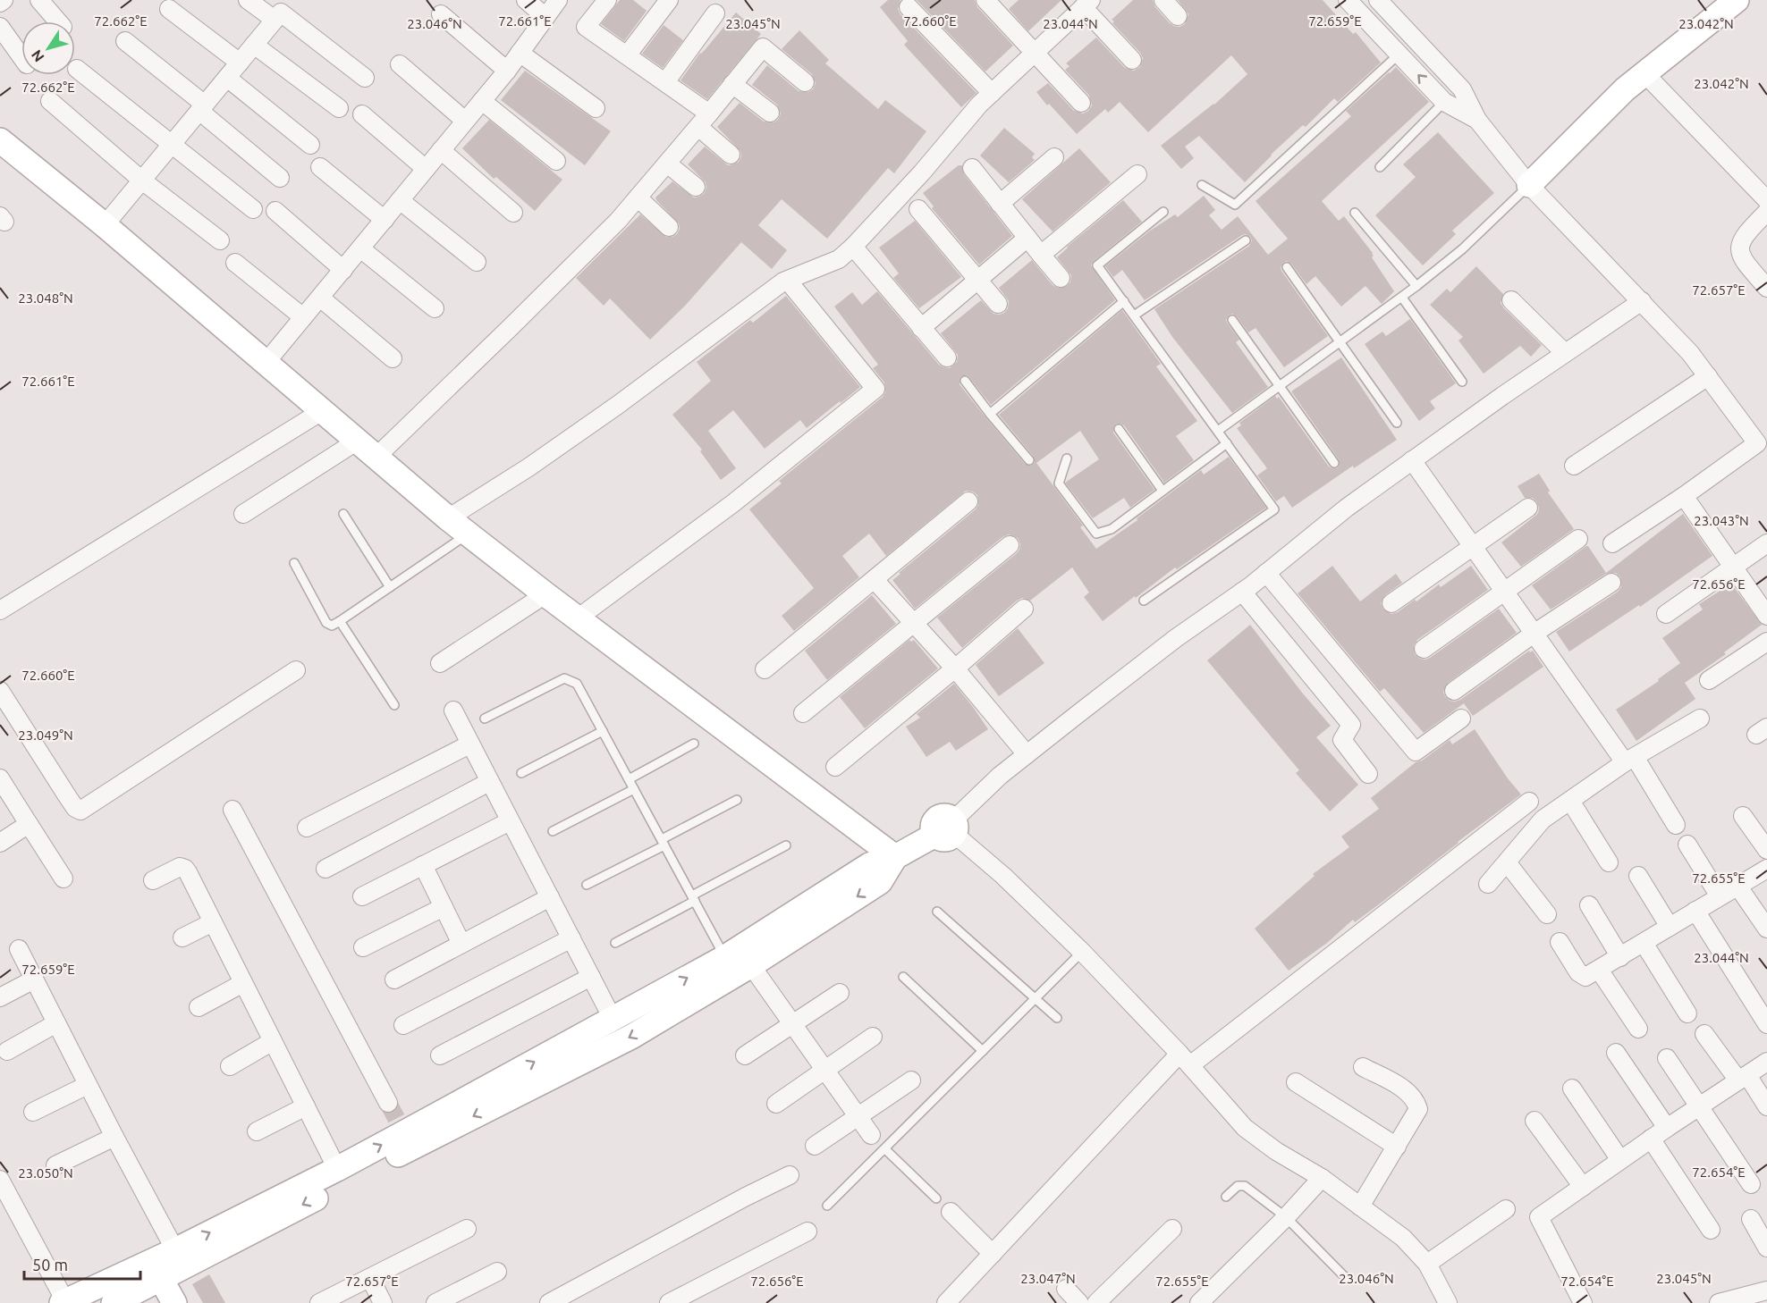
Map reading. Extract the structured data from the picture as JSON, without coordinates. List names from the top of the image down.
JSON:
{
  "scale_bar": "50 m",
  "north": "bottom left",
  "coordinates": [
    "72.662°E",
    "72.661°E",
    "72.660°E",
    "72.659°E",
    "23.046°N",
    "23.045°N",
    "23.044°N",
    "23.042°N",
    "72.657°E",
    "23.048°N",
    "23.043°N",
    "72.656°E",
    "23.049°N",
    "72.655°E",
    "72.654°E",
    "23.050°N",
    "23.047°N"
  ]
}
